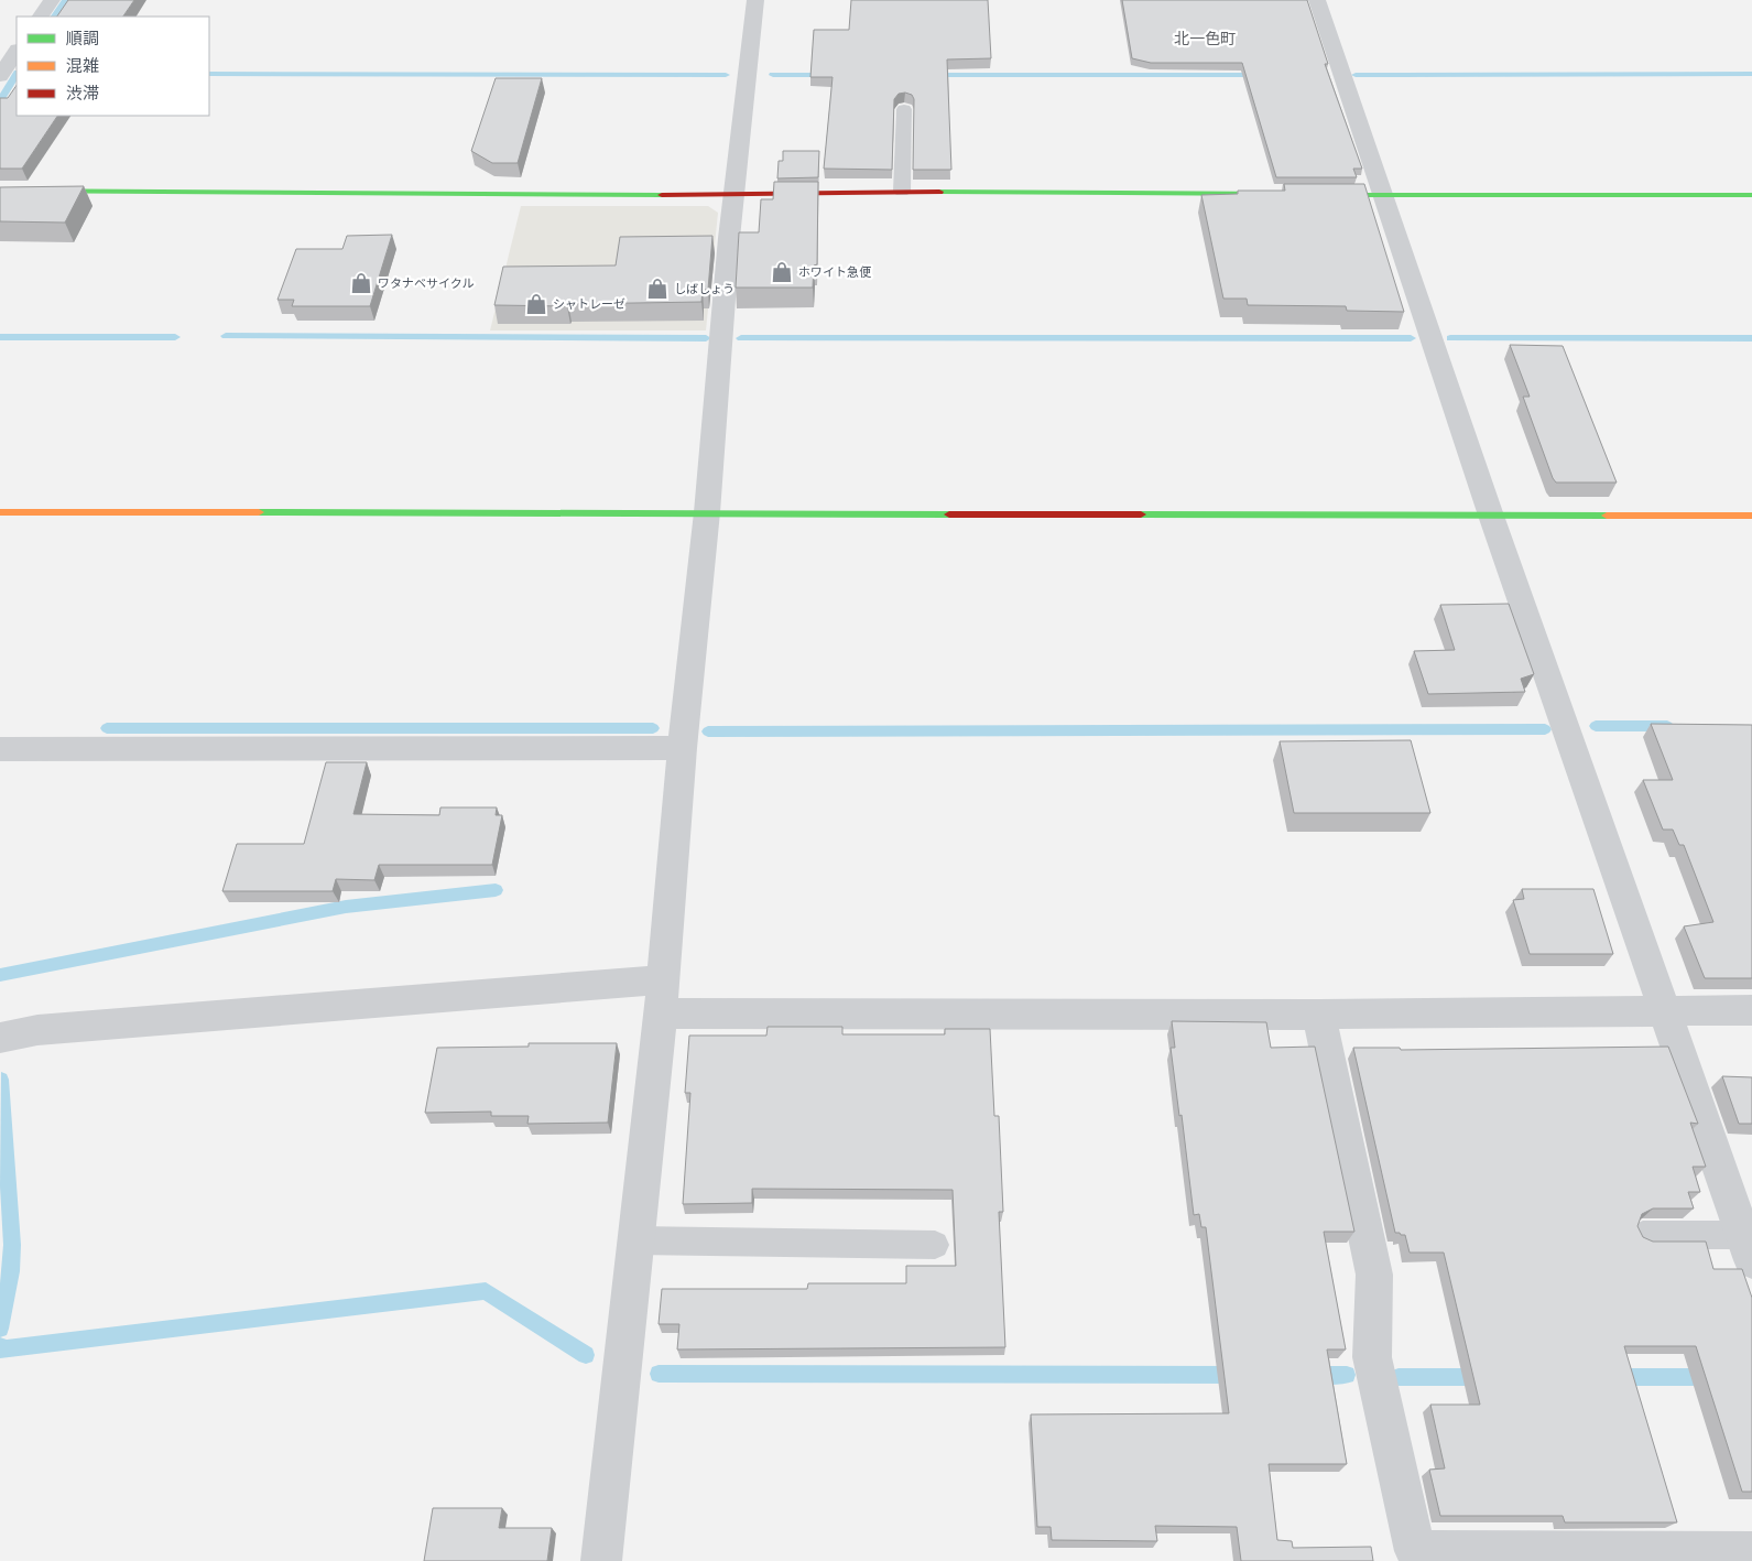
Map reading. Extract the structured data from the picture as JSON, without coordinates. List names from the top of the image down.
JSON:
{
  "districts": ["北一色町"],
  "places": {
    "shop": [
      "ホワイト急便",
      "ワタナベサイクル",
      "しばしょう",
      "シャトレーゼ"
    ]
  },
  "legend": ["順調", "混雑", "渋滞"]
}
